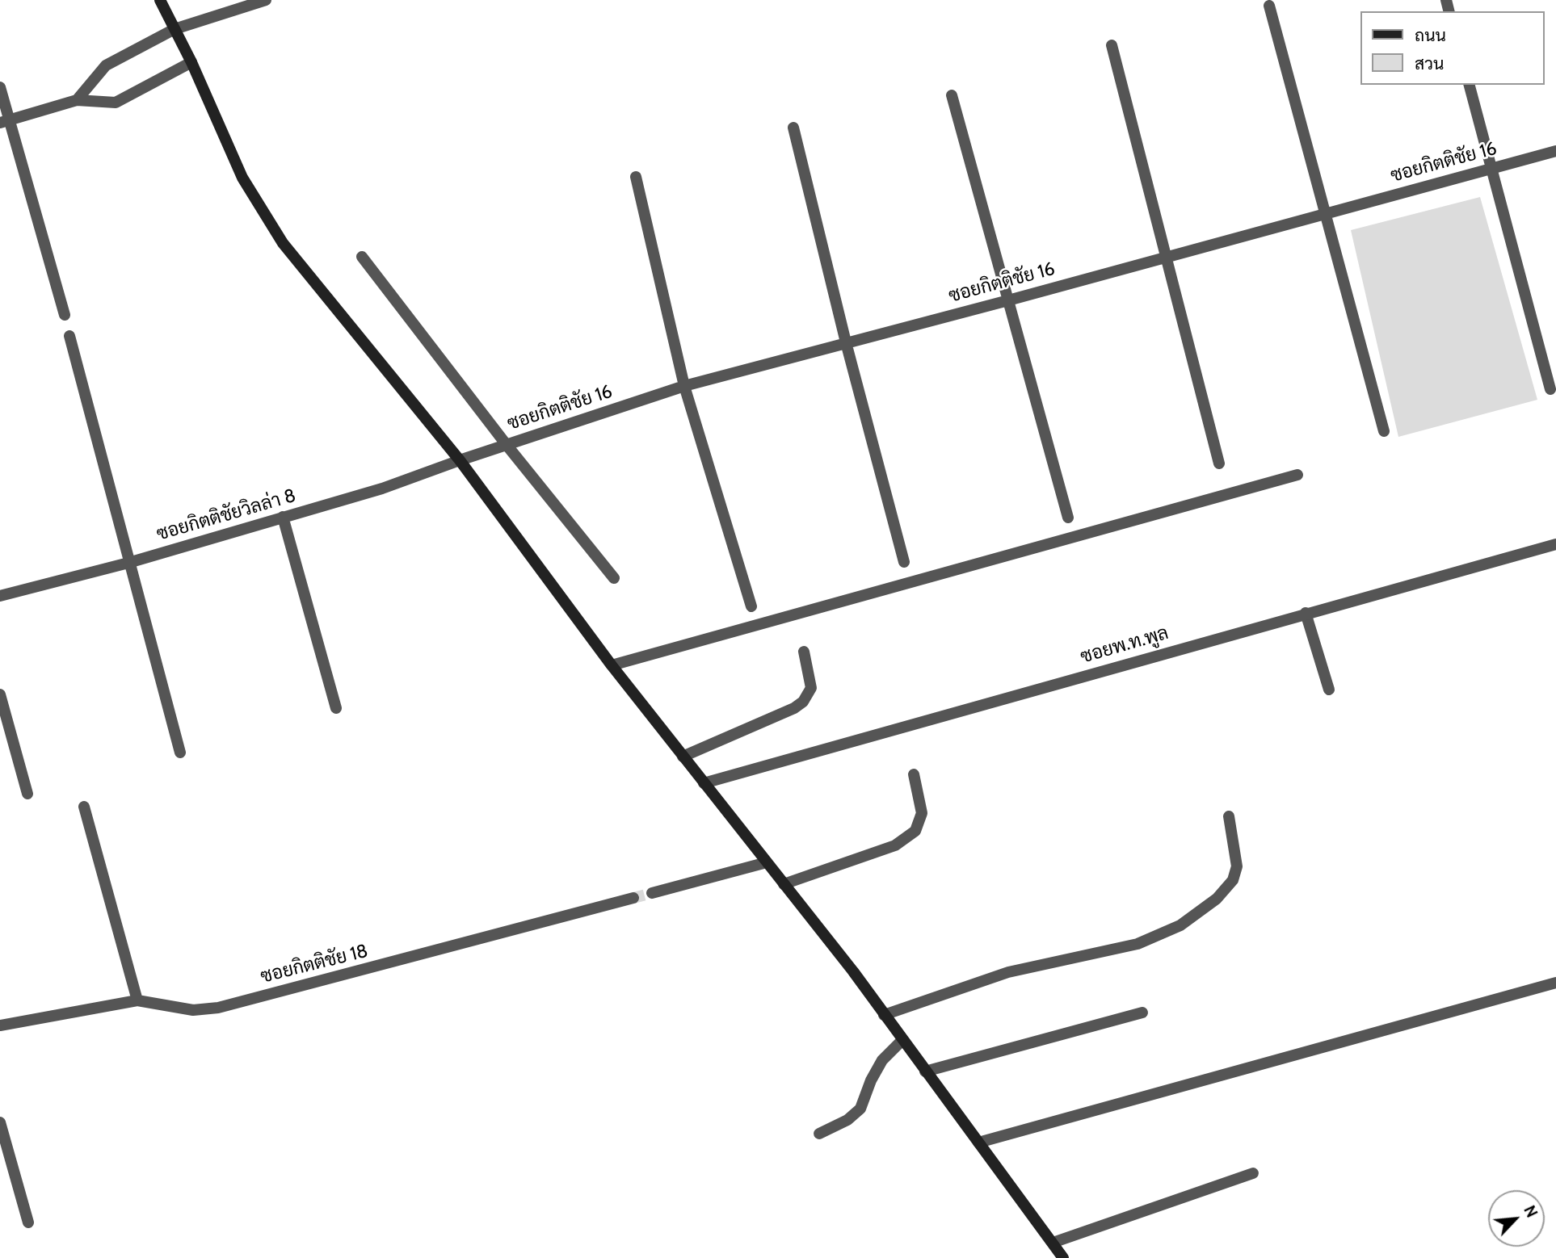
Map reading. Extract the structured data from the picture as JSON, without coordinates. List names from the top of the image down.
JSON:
{
  "streets": {
    "street": [
      "ซอยกิตติชัย 16",
      "ซอยกิตติชัยวิลล่า 8",
      "ซอยพ.ท.พูล",
      "ซอยกิตติชัย 18"
    ]
  },
  "crossings": [
    ["ซอยกิตติชัย 16", "ซอยกิตติชัยวิลล่า 8"]
  ],
  "legend": ["ถนน", "สวน"],
  "north": "top right"
}
